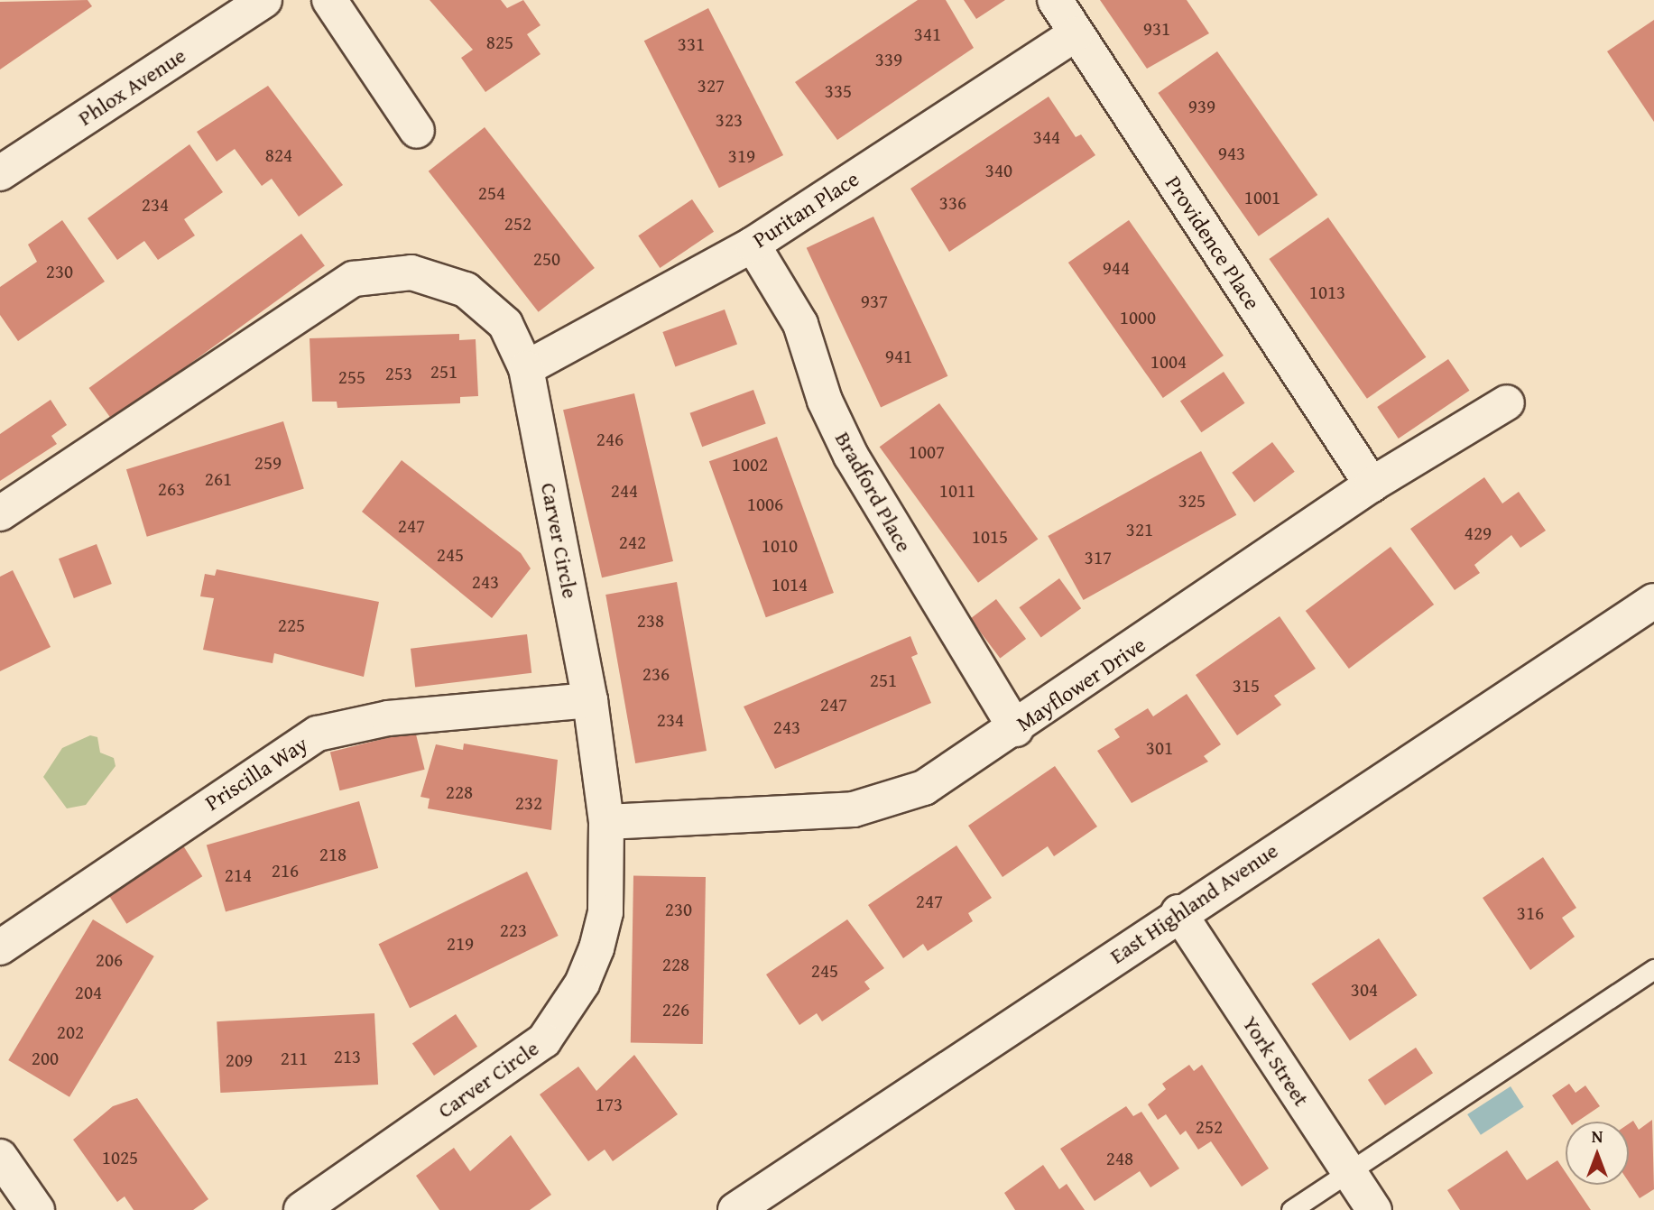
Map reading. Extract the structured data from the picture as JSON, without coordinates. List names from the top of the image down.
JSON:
{
  "streets": {
    "street": [
      "Phlox Avenue",
      "Puritan Place",
      "Providence Place",
      "Bradford Place",
      "Carver Circle",
      "Mayflower Drive",
      "Priscilla Way",
      "East Highland Avenue",
      "York Street"
    ]
  },
  "crossings": [
    ["Puritan Place", "Providence Place"],
    ["Puritan Place", "Bradford Place"],
    ["Puritan Place", "Carver Circle"],
    ["Providence Place", "Mayflower Drive"],
    ["Bradford Place", "Mayflower Drive"],
    ["Carver Circle", "Mayflower Drive"],
    ["Carver Circle", "Priscilla Way"],
    ["East Highland Avenue", "York Street"]
  ],
  "house_numbers": [
    "931",
    "341",
    "825",
    "331",
    "339",
    "327",
    "335",
    "939",
    "323",
    "344",
    "943",
    "824",
    "319",
    "340",
    "254",
    "1001",
    "336",
    "234",
    "252",
    "250",
    "944",
    "230",
    "1013",
    "937",
    "1000",
    "941",
    "1004",
    "251",
    "253",
    "255",
    "246",
    "1007",
    "259",
    "1002",
    "261",
    "263",
    "244",
    "1011",
    "325",
    "1006",
    "247",
    "321",
    "429",
    "1015",
    "242",
    "1010",
    "245",
    "317",
    "243",
    "1014",
    "238",
    "225",
    "236",
    "251",
    "315",
    "247",
    "234",
    "243",
    "301",
    "228",
    "232",
    "218",
    "216",
    "214",
    "247",
    "230",
    "316",
    "223",
    "219",
    "206",
    "228",
    "245",
    "304",
    "204",
    "226",
    "202",
    "213",
    "200",
    "211",
    "209",
    "173",
    "252",
    "1025",
    "248"
  ],
  "north": "top"
}
